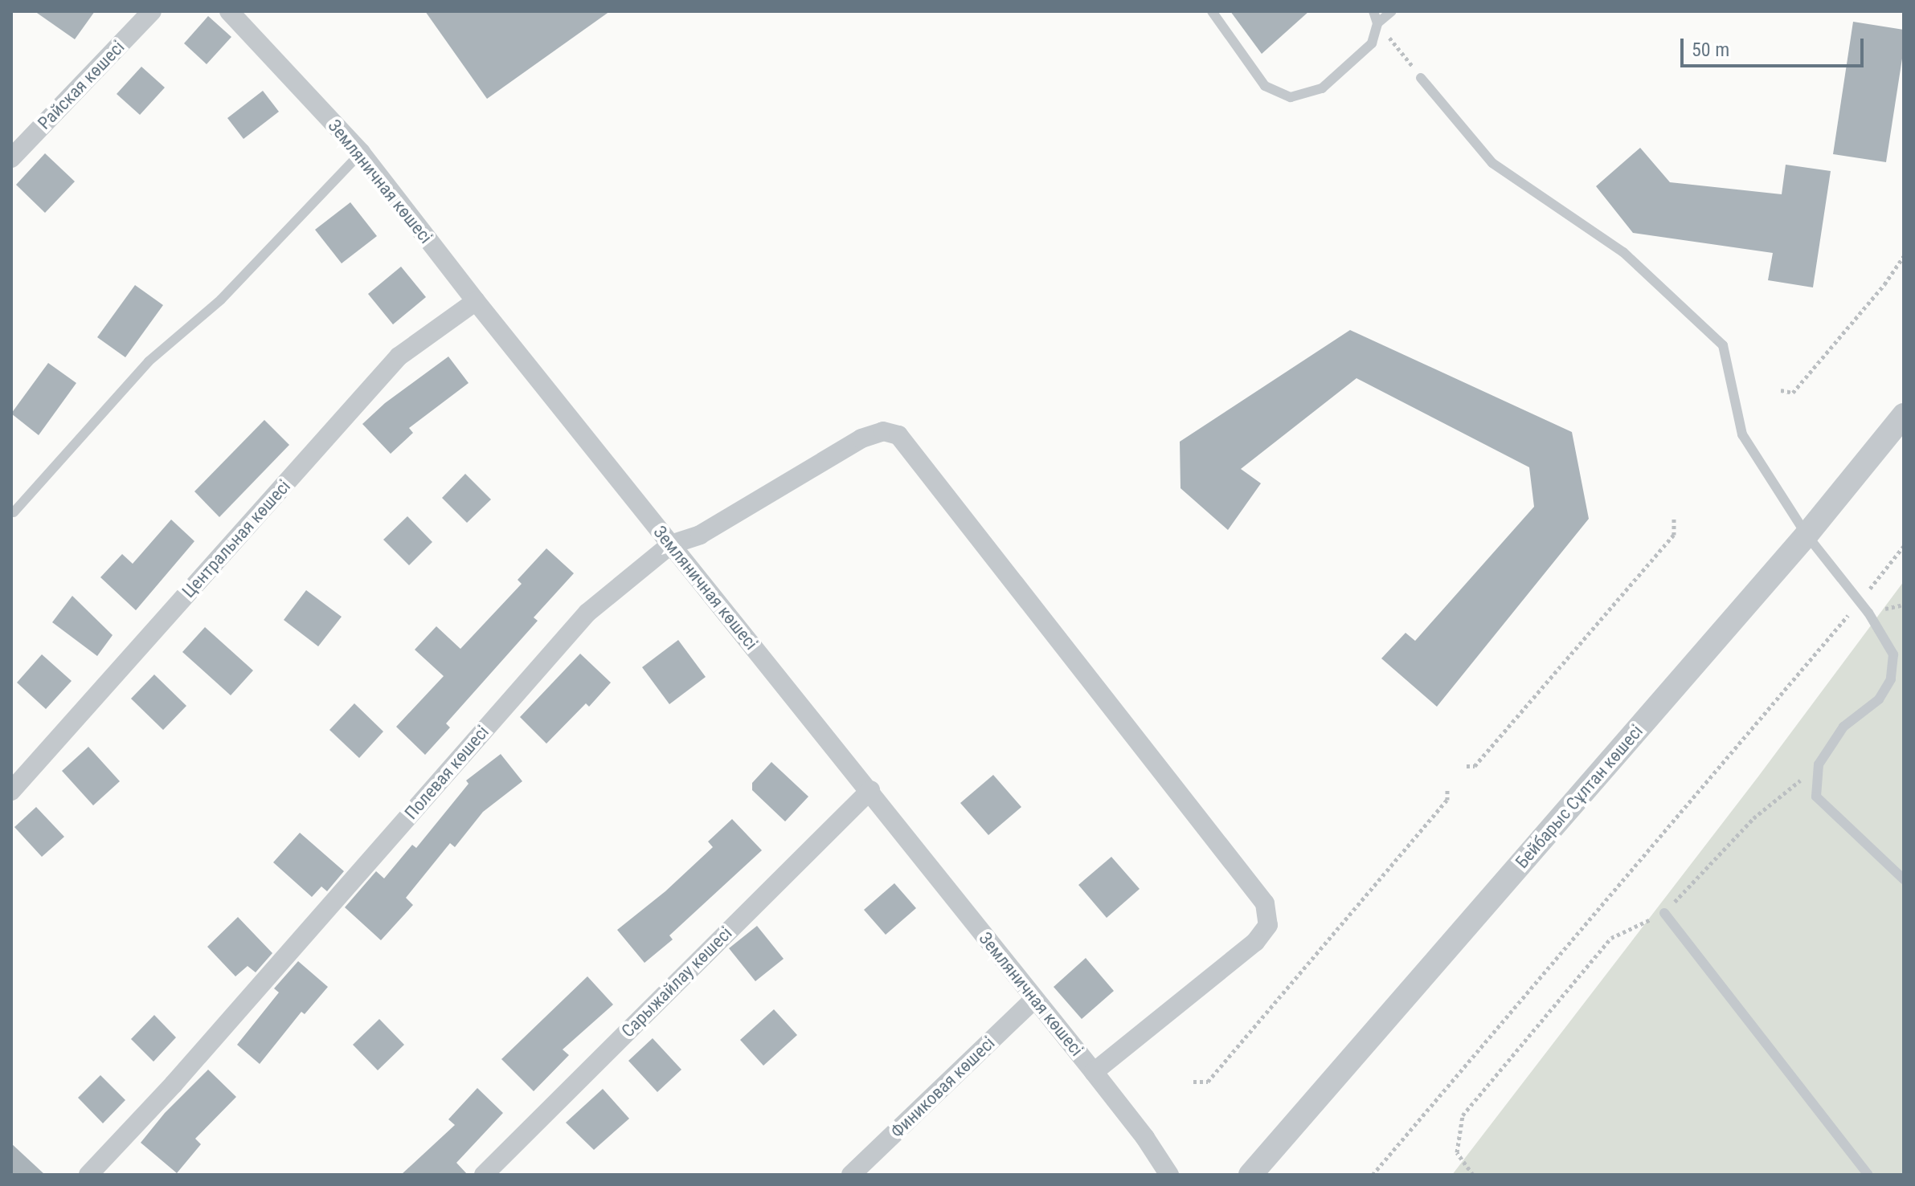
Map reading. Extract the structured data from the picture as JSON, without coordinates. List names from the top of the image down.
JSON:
{
  "streets": {
    "street": [
      "Райская көшесі",
      "Земляничная көшесі",
      "Центральная көшесі",
      "Полевая көшесі",
      "Бейбарыс Сұлтан көшесі",
      "Сарыжайлау көшесі",
      "Финиковая көшесі"
    ]
  },
  "crossings": [
    ["Земляничная көшесі", "Центральная көшесі"],
    ["Земляничная көшесі", "Полевая көшесі"],
    ["Земляничная көшесі", "Сарыжайлау көшесі"],
    ["Земляничная көшесі", "Финиковая көшесі"]
  ],
  "scale_bar": "50 m"
}
